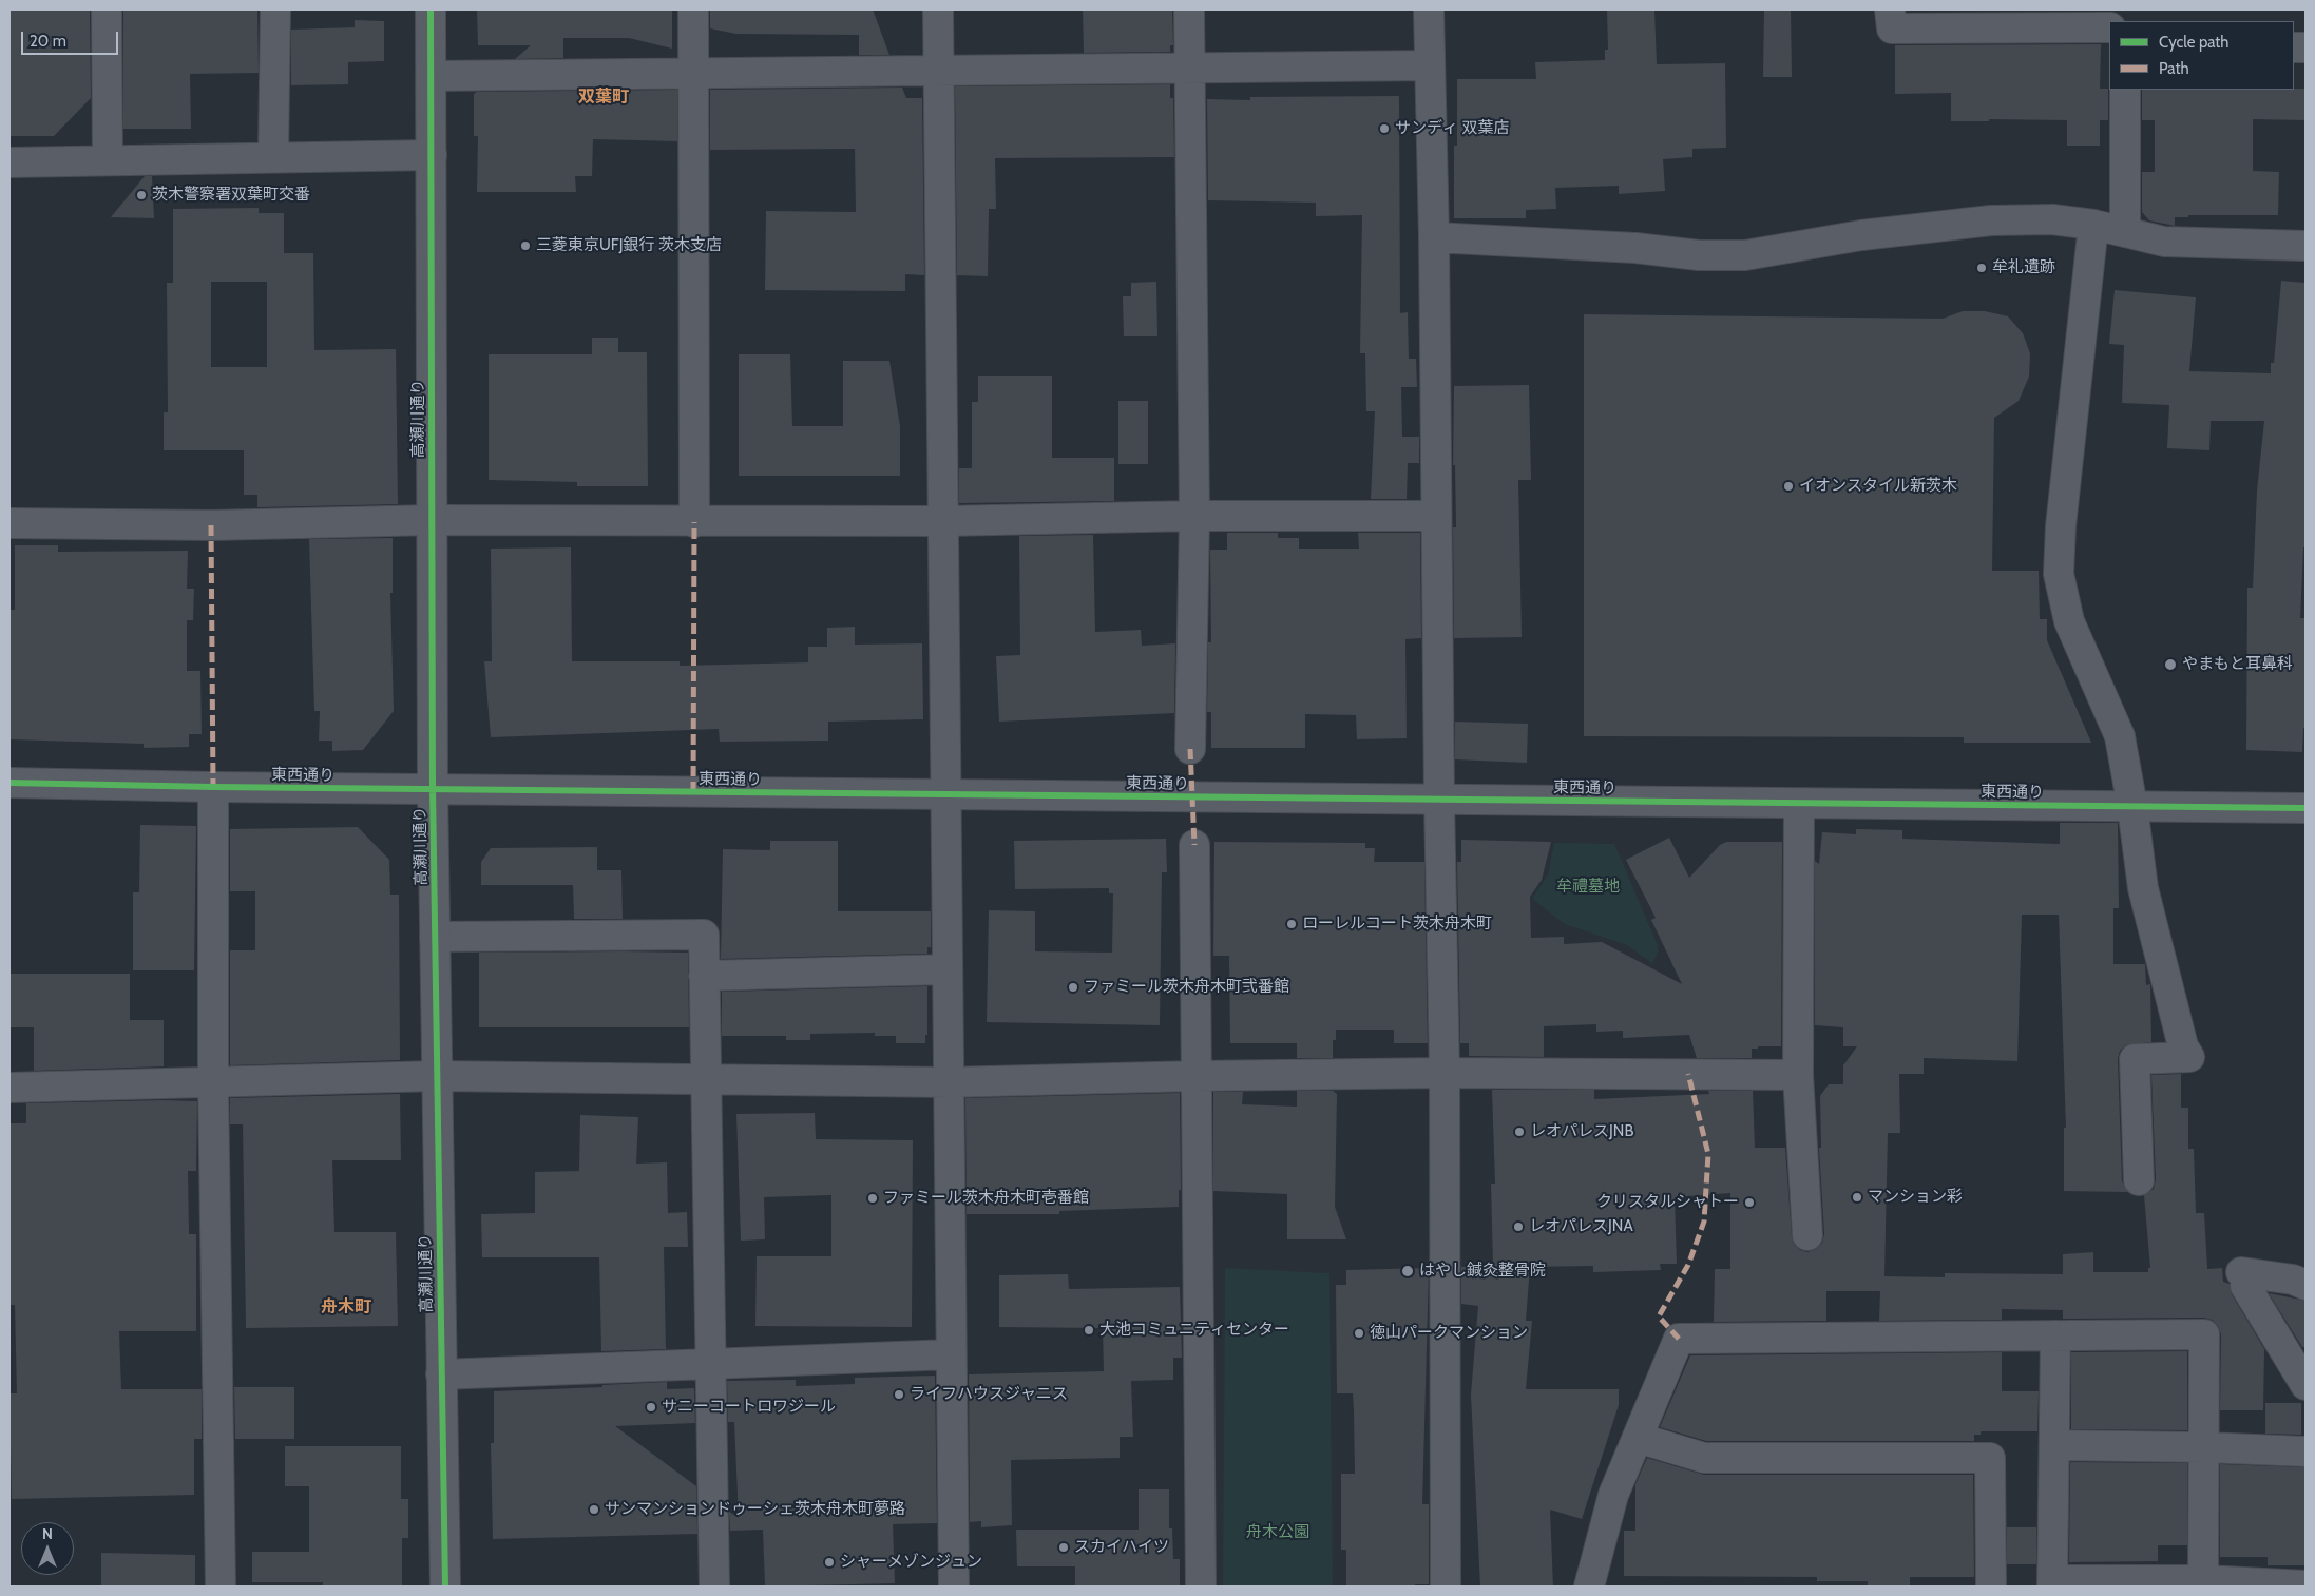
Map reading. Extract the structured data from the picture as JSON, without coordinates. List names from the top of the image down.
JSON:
{
  "streets": {
    "street": ["高瀬川通り", "東西通り"]
  },
  "crossings": [
    ["高瀬川通り", "東西通り"]
  ],
  "districts": ["双葉町", "舟木町"],
  "parks": ["牟禮墓地", "舟木公園"],
  "places": [
    "サンディ 双葉店",
    "茨木警察署双葉町交番",
    "三菱東京UFJ銀行 茨木支店",
    "牟礼遺跡",
    "イオンスタイル新茨木",
    "やまもと耳鼻科",
    "ローレルコート茨木舟木町",
    "ファミール茨木舟木町弐番館",
    "レオパレスJNB",
    "マンション彩",
    "ファミール茨木舟木町壱番館",
    "クリスタルシャトー",
    "レオパレスJNA",
    "はやし鍼灸整骨院",
    "大池コミュニティセンター",
    "徳山パークマンション",
    "ライフハウスジャニス",
    "サニーコートロワジール",
    "サンマンションドゥーシェ茨木舟木町夢路",
    "スカイハイツ",
    "シャーメゾンジュン"
  ],
  "legend": ["Cycle path", "Path"],
  "scale_bar": "20 m",
  "north": "top"
}
